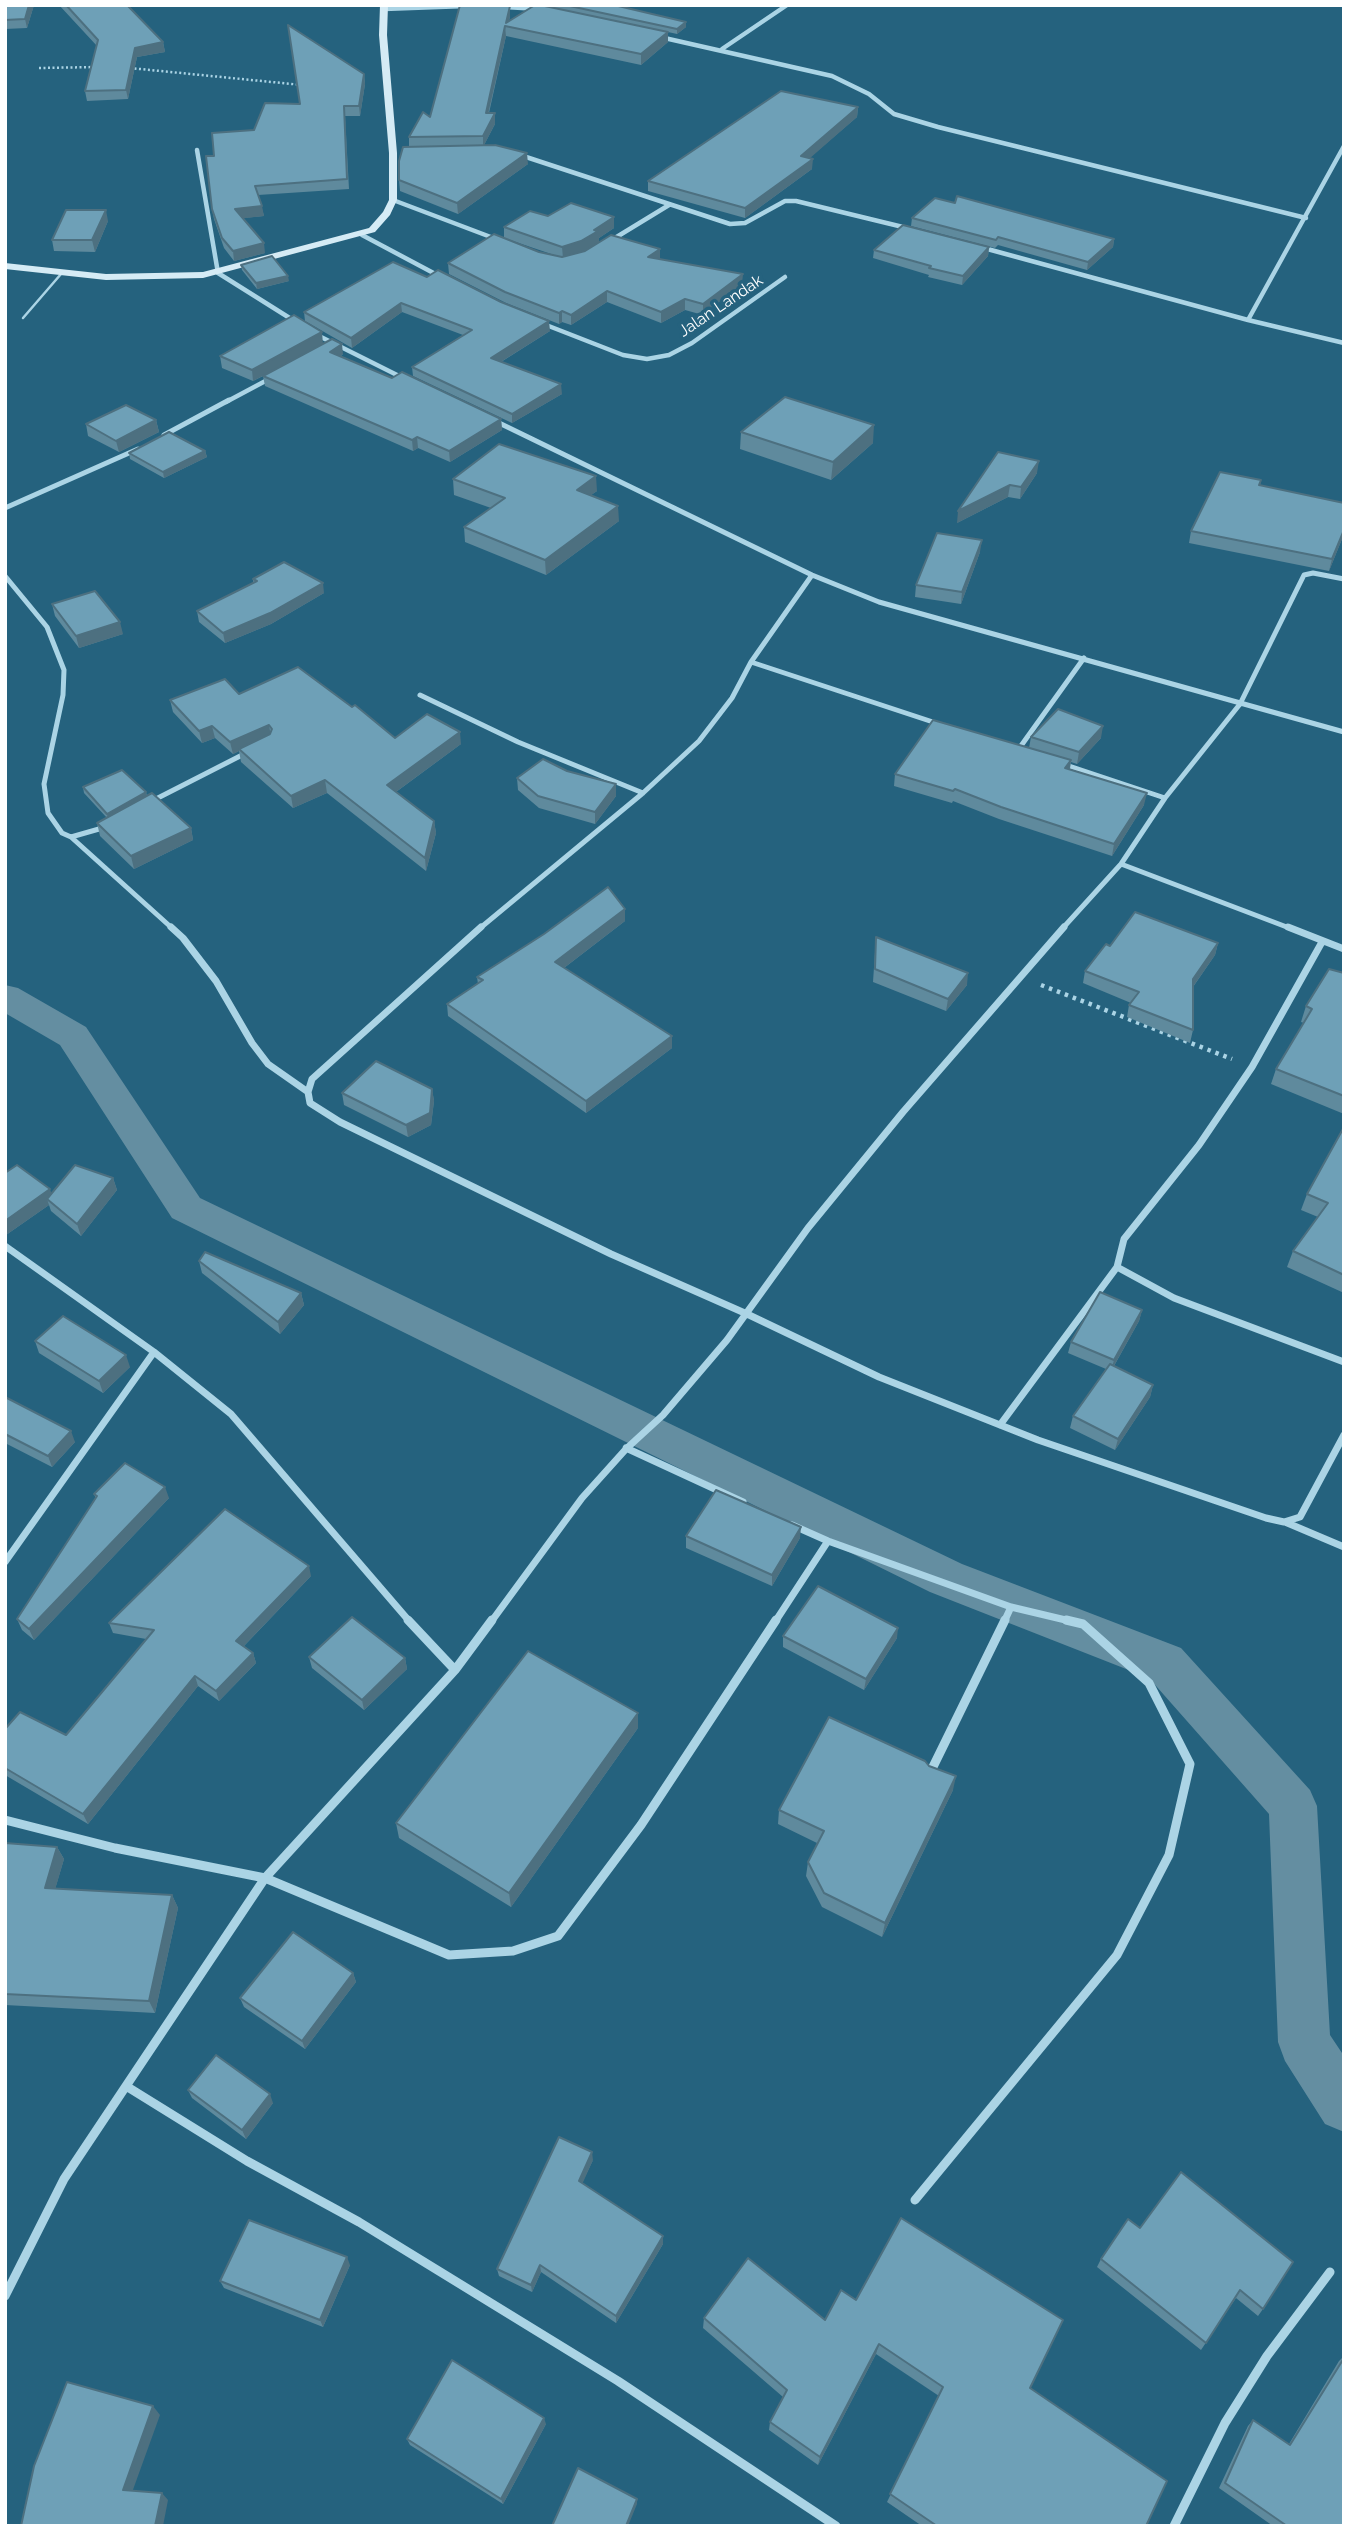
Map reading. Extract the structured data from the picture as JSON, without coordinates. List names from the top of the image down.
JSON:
{
  "streets": {
    "street": ["Jalan Landak"]
  }
}
